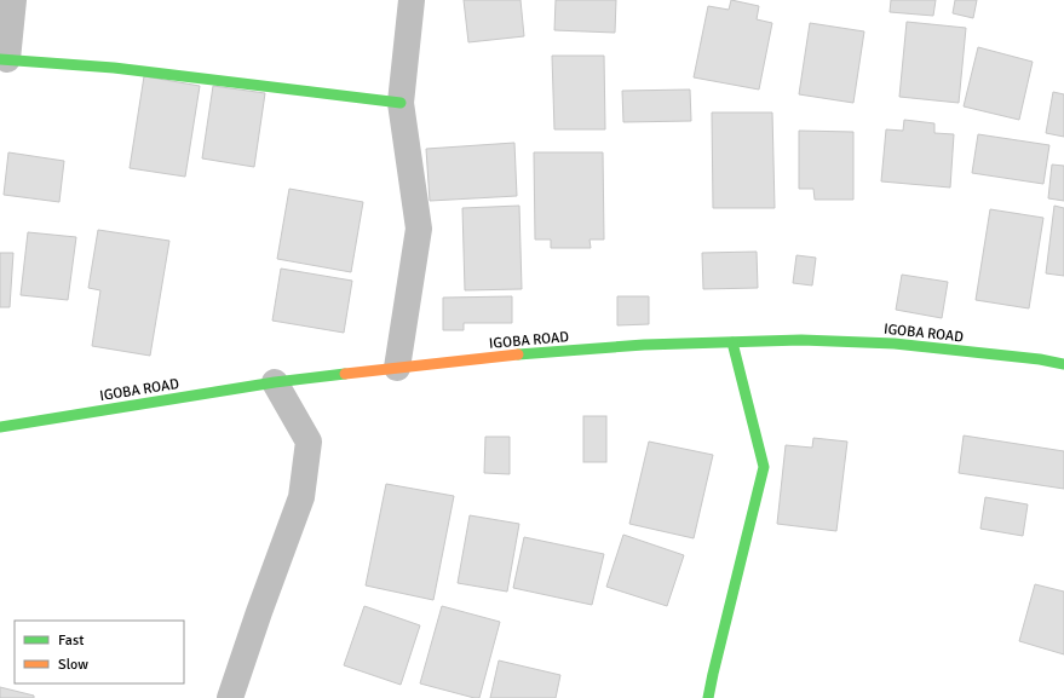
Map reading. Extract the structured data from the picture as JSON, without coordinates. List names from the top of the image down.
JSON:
{
  "streets": {
    "street": ["IGOBA ROAD"]
  },
  "legend": ["Fast", "Slow"]
}
